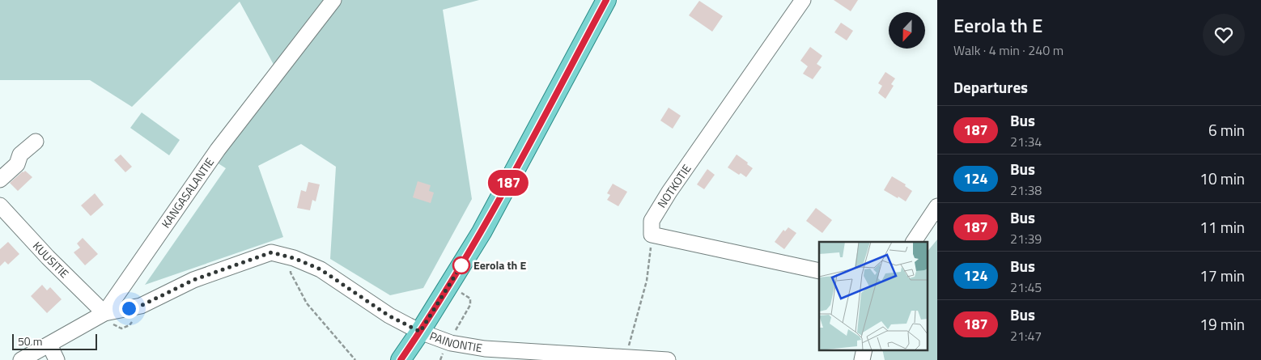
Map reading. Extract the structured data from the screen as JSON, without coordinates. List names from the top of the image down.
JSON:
{
  "streets": {
    "street": [
      "NOTKOTIE",
      "KANGASALANTIE",
      "KUUSITIE",
      "PAINONTIE"
    ]
  },
  "crossings": [
    ["KANGASALANTIE", "KUUSITIE"],
    ["KANGASALANTIE", "PAINONTIE"],
    ["KUUSITIE", "PAINONTIE"]
  ],
  "places": ["Eerola th E"],
  "lines": ["bus line 187"],
  "scale_bar": "50 m",
  "north": "bottom",
  "page": {
    "on_map": "187",
    "heading": [
      ["Eerola th E", "Walk · 4 min · 240 m"],
      "Departures"
    ],
    "list": [
      {
        "mark": "187",
        "name": "Bus",
        "note": "21:34",
        "value": "6 min"
      },
      {
        "mark": "124",
        "name": "Bus",
        "note": "21:38",
        "value": "10 min"
      },
      {
        "mark": "187",
        "name": "Bus",
        "note": "21:39",
        "value": "11 min"
      },
      {
        "mark": "124",
        "name": "Bus",
        "note": "21:45",
        "value": "17 min"
      },
      {
        "mark": "187",
        "name": "Bus",
        "note": "21:47",
        "value": "19 min"
      }
    ],
    "scale": "50 m"
  }
}
